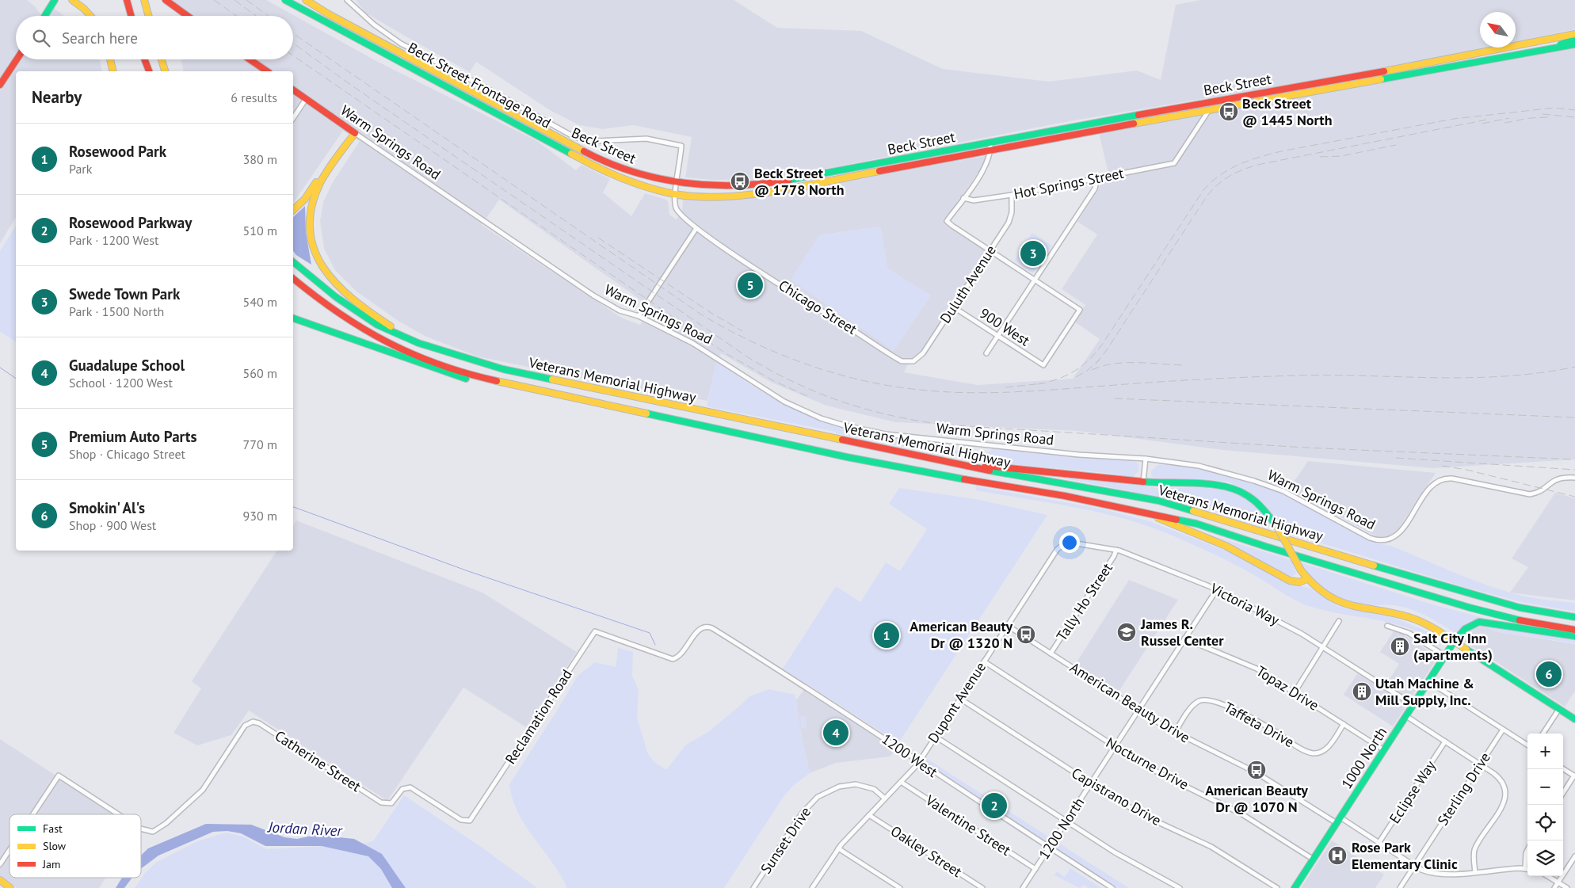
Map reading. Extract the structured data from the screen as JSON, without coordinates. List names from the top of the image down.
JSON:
{
  "streets": {
    "main road": [
      "Beck Street",
      "Warm Springs Road",
      "Veterans Memorial Highway",
      "1000 North"
    ],
    "street": [
      "Beck Street Frontage Road",
      "Hot Springs Street",
      "Duluth Avenue",
      "Chicago Street",
      "900 West",
      "Tally Ho Street",
      "Victoria Way",
      "Topaz Drive",
      "Dupont Avenue",
      "American Beauty Drive",
      "Reclamation Road",
      "Taffeta Drive",
      "1200 West",
      "Catherine Street",
      "Nocturne Drive",
      "Sterling Drive",
      "Eclipse Way",
      "Capistrano Drive",
      "Valentine Street",
      "1200 North",
      "Sunset Drive",
      "Oakley Street"
    ]
  },
  "crossings": [
    ["Beck Street", "Beck Street Frontage Road"],
    ["Beck Street", "Hot Springs Street"],
    ["Beck Street", "Chicago Street"],
    ["Beck Street Frontage Road", "Chicago Street"],
    ["Hot Springs Street", "Duluth Avenue"],
    ["Duluth Avenue", "Chicago Street"],
    ["Duluth Avenue", "900 West"],
    ["Tally Ho Street", "Victoria Way"],
    ["Tally Ho Street", "American Beauty Drive"],
    ["Victoria Way", "Dupont Avenue"],
    ["Victoria Way", "1000 North"],
    ["Victoria Way", "1200 North"],
    ["Topaz Drive", "Taffeta Drive"],
    ["Topaz Drive", "1000 North"],
    ["Topaz Drive", "1200 North"],
    ["Dupont Avenue", "American Beauty Drive"],
    ["Dupont Avenue", "1200 West"],
    ["Dupont Avenue", "Nocturne Drive"],
    ["Dupont Avenue", "Capistrano Drive"],
    ["Dupont Avenue", "Valentine Street"],
    ["Dupont Avenue", "Sunset Drive"],
    ["Dupont Avenue", "Oakley Street"],
    ["American Beauty Drive", "Taffeta Drive"],
    ["American Beauty Drive", "1000 North"],
    ["American Beauty Drive", "Sterling Drive"],
    ["American Beauty Drive", "Eclipse Way"],
    ["American Beauty Drive", "1200 North"],
    ["Reclamation Road", "1200 West"],
    ["Reclamation Road", "Catherine Street"],
    ["1200 West", "1200 North"],
    ["1000 North", "Nocturne Drive"],
    ["Nocturne Drive", "1200 North"],
    ["Capistrano Drive", "1200 North"],
    ["Valentine Street", "1200 North"]
  ],
  "water": ["Jordan River"],
  "places": {
    "bus stop": [
      "Beck Street @ 1445 North",
      "Beck Street @ 1778 North",
      "American Beauty Dr @ 1320 N",
      "American Beauty Dr @ 1070 N"
    ],
    "school or university": ["James R. Russel Center"],
    "building": ["Salt City Inn (apartments)", "Utah Machine & Mill Supply, Inc."],
    "hospital": ["Rose Park Elementary Clinic"]
  },
  "legend": ["Fast", "Slow", "Jam"],
  "north": "top left",
  "page": {
    "search": "Search here",
    "heading": ["Nearby", "6 results"],
    "list": [
      {
        "mark": "1",
        "name": "Rosewood Park",
        "note": "Park",
        "value": "380 m"
      },
      {
        "mark": "2",
        "name": "Rosewood Parkway",
        "note": "Park · 1200 West",
        "value": "510 m"
      },
      {
        "mark": "3",
        "name": "Swede Town Park",
        "note": "Park · 1500 North",
        "value": "540 m"
      },
      {
        "mark": "4",
        "name": "Guadalupe School",
        "note": "School · 1200 West",
        "value": "560 m"
      },
      {
        "mark": "5",
        "name": "Premium Auto Parts",
        "note": "Shop · Chicago Street",
        "value": "770 m"
      },
      {
        "mark": "6",
        "name": "Smokin' Al's",
        "note": "Shop · 900 West",
        "value": "930 m"
      }
    ],
    "pins": [
      "3",
      "5",
      "1",
      "6",
      "4",
      "2"
    ],
    "map_buttons": ["+", "−"]
  }
}
